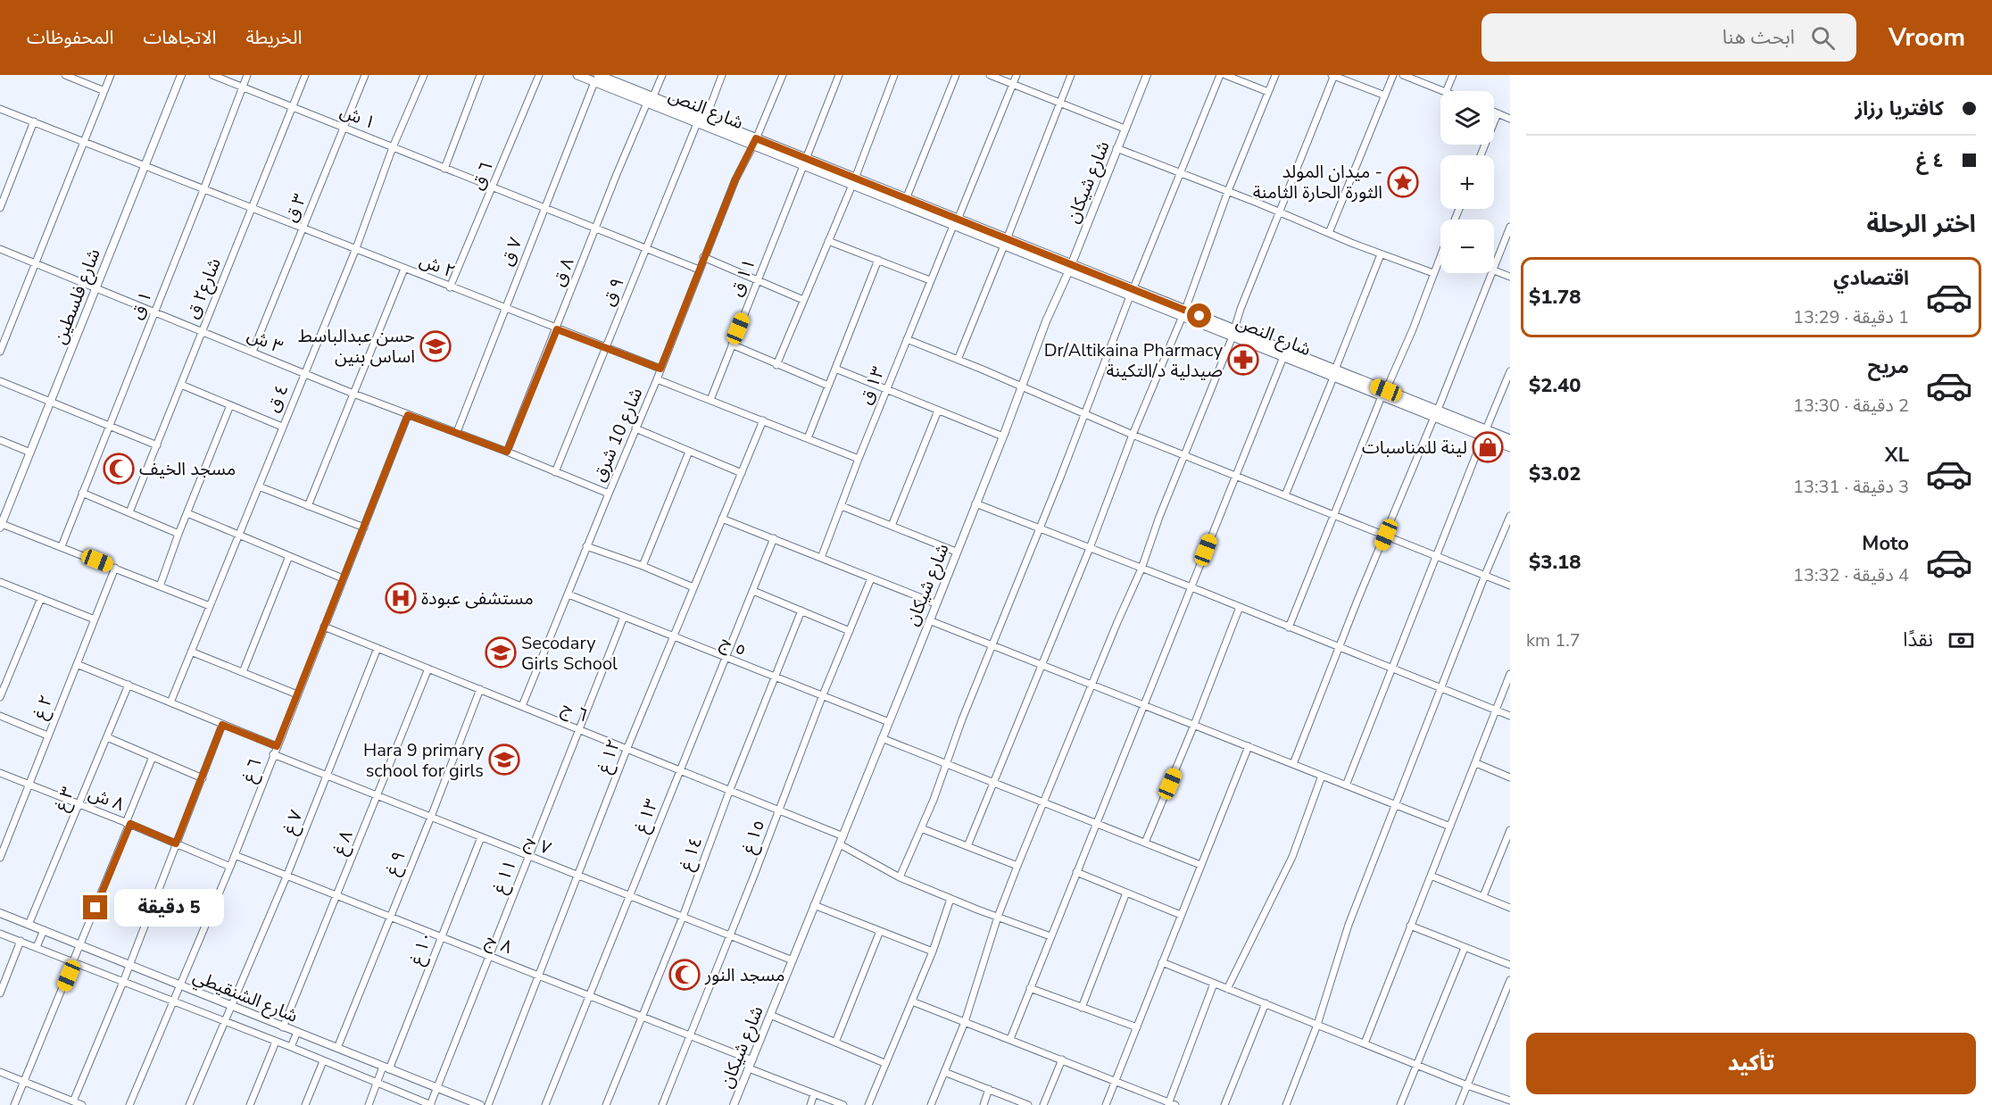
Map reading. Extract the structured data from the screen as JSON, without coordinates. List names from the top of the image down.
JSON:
{
  "streets": {
    "main road": ["شارع النص"],
    "street": [
      "١ ش",
      "٦ ق",
      "شارع شيكان",
      "٣ ق",
      "٧ ق",
      "٢ ش",
      "٨ ق",
      "١١ ق",
      "شارع٢ ق",
      "٩ ق",
      "شارع فلسطين",
      "١ ق",
      "٣ ش",
      "١٣ ق",
      "٤ ق",
      "شارع 10 شرق",
      "٥ ج",
      "٢ غ",
      "٦ ج",
      "١٢ غ",
      "٦ غ",
      "٣ غ",
      "٨ ش",
      "١٣ غ",
      "٧ غ",
      "١٥ غ",
      "٨ غ",
      "٧ ج",
      "١٤ غ",
      "٩ غ",
      "١١ غ",
      "٨ ج",
      "١٠ غ",
      "شارع الشنقيطي"
    ]
  },
  "crossings": [
    ["شارع النص", "شارع شيكان"],
    ["شارع النص", "٧ ق"],
    ["شارع النص", "٨ ق"],
    ["شارع النص", "١١ ق"],
    ["شارع النص", "٩ ق"],
    ["شارع النص", "١٣ ق"],
    ["شارع النص", "شارع 10 شرق"],
    ["١ ش", "٦ ق"],
    ["١ ش", "٣ ق"],
    ["١ ش", "٧ ق"],
    ["١ ش", "٨ ق"],
    ["١ ش", "شارع٢ ق"],
    ["١ ش", "٩ ق"],
    ["١ ش", "١ ق"],
    ["١ ش", "٤ ق"],
    ["١ ش", "شارع 10 شرق"],
    ["٦ ق", "٢ ش"],
    ["شارع شيكان", "٥ ج"],
    ["شارع شيكان", "٦ ج"],
    ["شارع شيكان", "٧ ج"],
    ["شارع شيكان", "٨ ج"],
    ["٣ ق", "٢ ش"],
    ["٣ ق", "٣ ش"],
    ["٧ ق", "٢ ش"],
    ["٧ ق", "٣ ش"],
    ["٢ ش", "٨ ق"],
    ["٢ ش", "شارع٢ ق"],
    ["٢ ش", "٩ ق"],
    ["٢ ش", "شارع فلسطين"],
    ["٢ ش", "١ ق"],
    ["٢ ش", "٤ ق"],
    ["٢ ش", "شارع 10 شرق"],
    ["٨ ق", "٣ ش"],
    ["شارع٢ ق", "٣ ش"],
    ["٩ ق", "٣ ش"],
    ["شارع فلسطين", "٣ ش"],
    ["١ ق", "٣ ش"],
    ["٣ ش", "٤ ق"],
    ["٣ ش", "شارع 10 شرق"],
    ["٣ ش", "٦ غ"],
    ["شارع 10 شرق", "٥ ج"],
    ["شارع 10 شرق", "٦ ج"],
    ["٥ ج", "١٢ غ"],
    ["٥ ج", "١٣ غ"],
    ["٥ ج", "١٥ غ"],
    ["٥ ج", "١٤ غ"],
    ["٥ ج", "١١ غ"],
    ["٢ غ", "٨ ش"],
    ["٦ ج", "١٢ غ"],
    ["٦ ج", "٦ غ"],
    ["٦ ج", "١٣ غ"],
    ["٦ ج", "٧ غ"],
    ["٦ ج", "١٥ غ"],
    ["٦ ج", "٨ غ"],
    ["٦ ج", "١٤ غ"],
    ["٦ ج", "٩ غ"],
    ["٦ ج", "١١ غ"],
    ["١٢ غ", "٧ ج"],
    ["١٢ غ", "٨ ج"],
    ["٦ غ", "٨ ش"],
    ["٦ غ", "٧ ج"],
    ["٦ غ", "٨ ج"],
    ["٦ غ", "شارع الشنقيطي"],
    ["٣ غ", "٨ ش"],
    ["٣ غ", "شارع الشنقيطي"],
    ["١٣ غ", "٧ ج"],
    ["١٣ غ", "٨ ج"],
    ["٧ غ", "٧ ج"],
    ["٧ غ", "٨ ج"],
    ["٧ غ", "شارع الشنقيطي"],
    ["١٥ غ", "٧ ج"],
    ["١٥ غ", "٨ ج"],
    ["٨ غ", "٧ ج"],
    ["٨ غ", "٨ ج"],
    ["٨ غ", "شارع الشنقيطي"],
    ["٧ ج", "١٤ غ"],
    ["٧ ج", "٩ غ"],
    ["٧ ج", "١١ غ"],
    ["٧ ج", "١٠ غ"],
    ["١٤ غ", "٨ ج"],
    ["٩ غ", "٨ ج"],
    ["٩ غ", "شارع الشنقيطي"],
    ["١١ غ", "٨ ج"],
    ["١١ غ", "شارع الشنقيطي"],
    ["٨ ج", "١٠ غ"],
    ["١٠ غ", "شارع الشنقيطي"]
  ],
  "places": {
    "place": ["ميدان المولد - الثورة الحارة الثامنة"],
    "school or university": ["حسن عبدالباسط اساس بنين", "Secodary Girls School", "Hara 9 primary school for girls"],
    "pharmacy": ["Dr/Altikaina Pharmacy صيدلية د/التكينة"],
    "shop": ["لينة للمناسبات"],
    "mosque": ["مسجد الخيف", "مسجد النور"],
    "hospital": ["مستشفى عبودة"]
  },
  "page": {
    "header": "Vroom",
    "search": "ابحث هنا",
    "nav": ["الخريطة", "الاتجاهات", "المحفوظات"],
    "banner": ["كافتريا رزاز", "٤ غ"],
    "map_buttons": ["+", "−"],
    "heading": "اختر الرحلة",
    "list": [
      {
        "name": "اقتصادي",
        "note": "1 دقيقة · 13:29",
        "value": "$1.78"
      },
      {
        "name": "مريح",
        "note": "2 دقيقة · 13:30",
        "value": "$2.40"
      },
      {
        "name": "XL",
        "note": "3 دقيقة · 13:31",
        "value": "$3.02"
      },
      {
        "name": "Moto",
        "note": "4 دقيقة · 13:32",
        "value": "$3.18"
      }
    ],
    "pay": ["نقدًا", "1.7 km"],
    "bubble": "5 دقيقة",
    "buttons": "تأكيد"
  }
}
